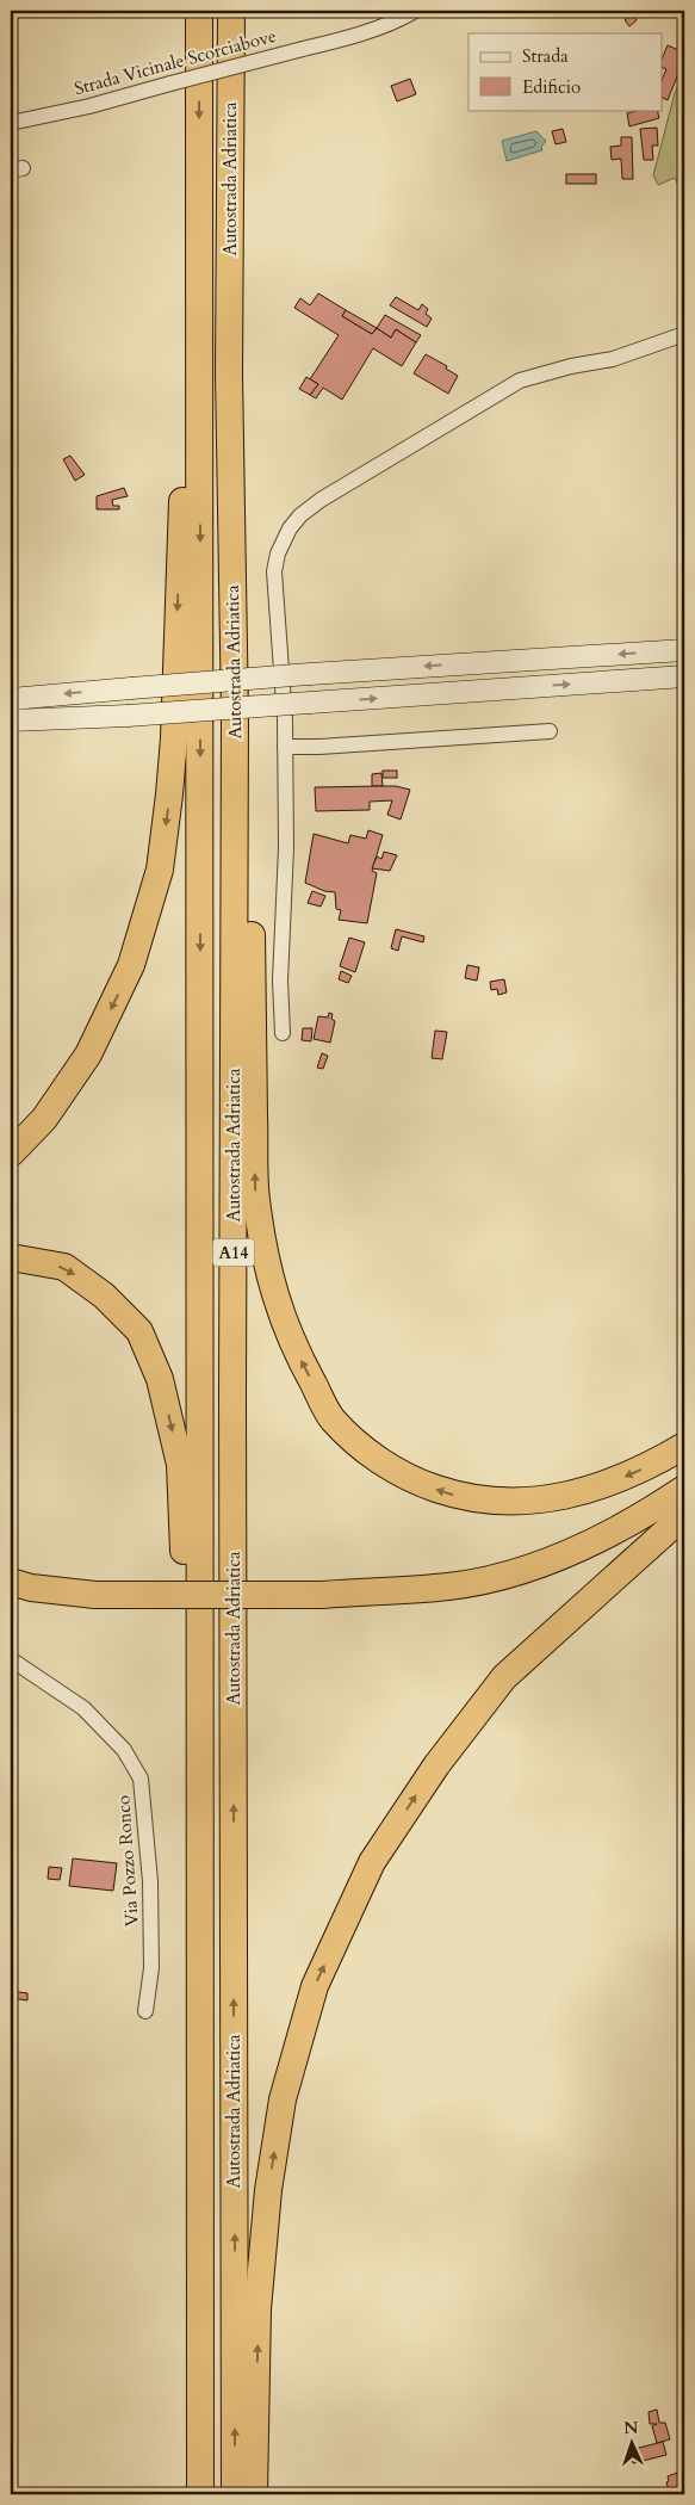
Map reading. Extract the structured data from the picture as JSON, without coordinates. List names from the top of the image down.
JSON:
{
  "streets": {
    "highway": ["Autostrada Adriatica", "A14"],
    "street": ["Strada Vicinale Scorciabove", "Via Pozzo Ronco"]
  },
  "legend": ["Strada", "Edificio"],
  "north": "top"
}
